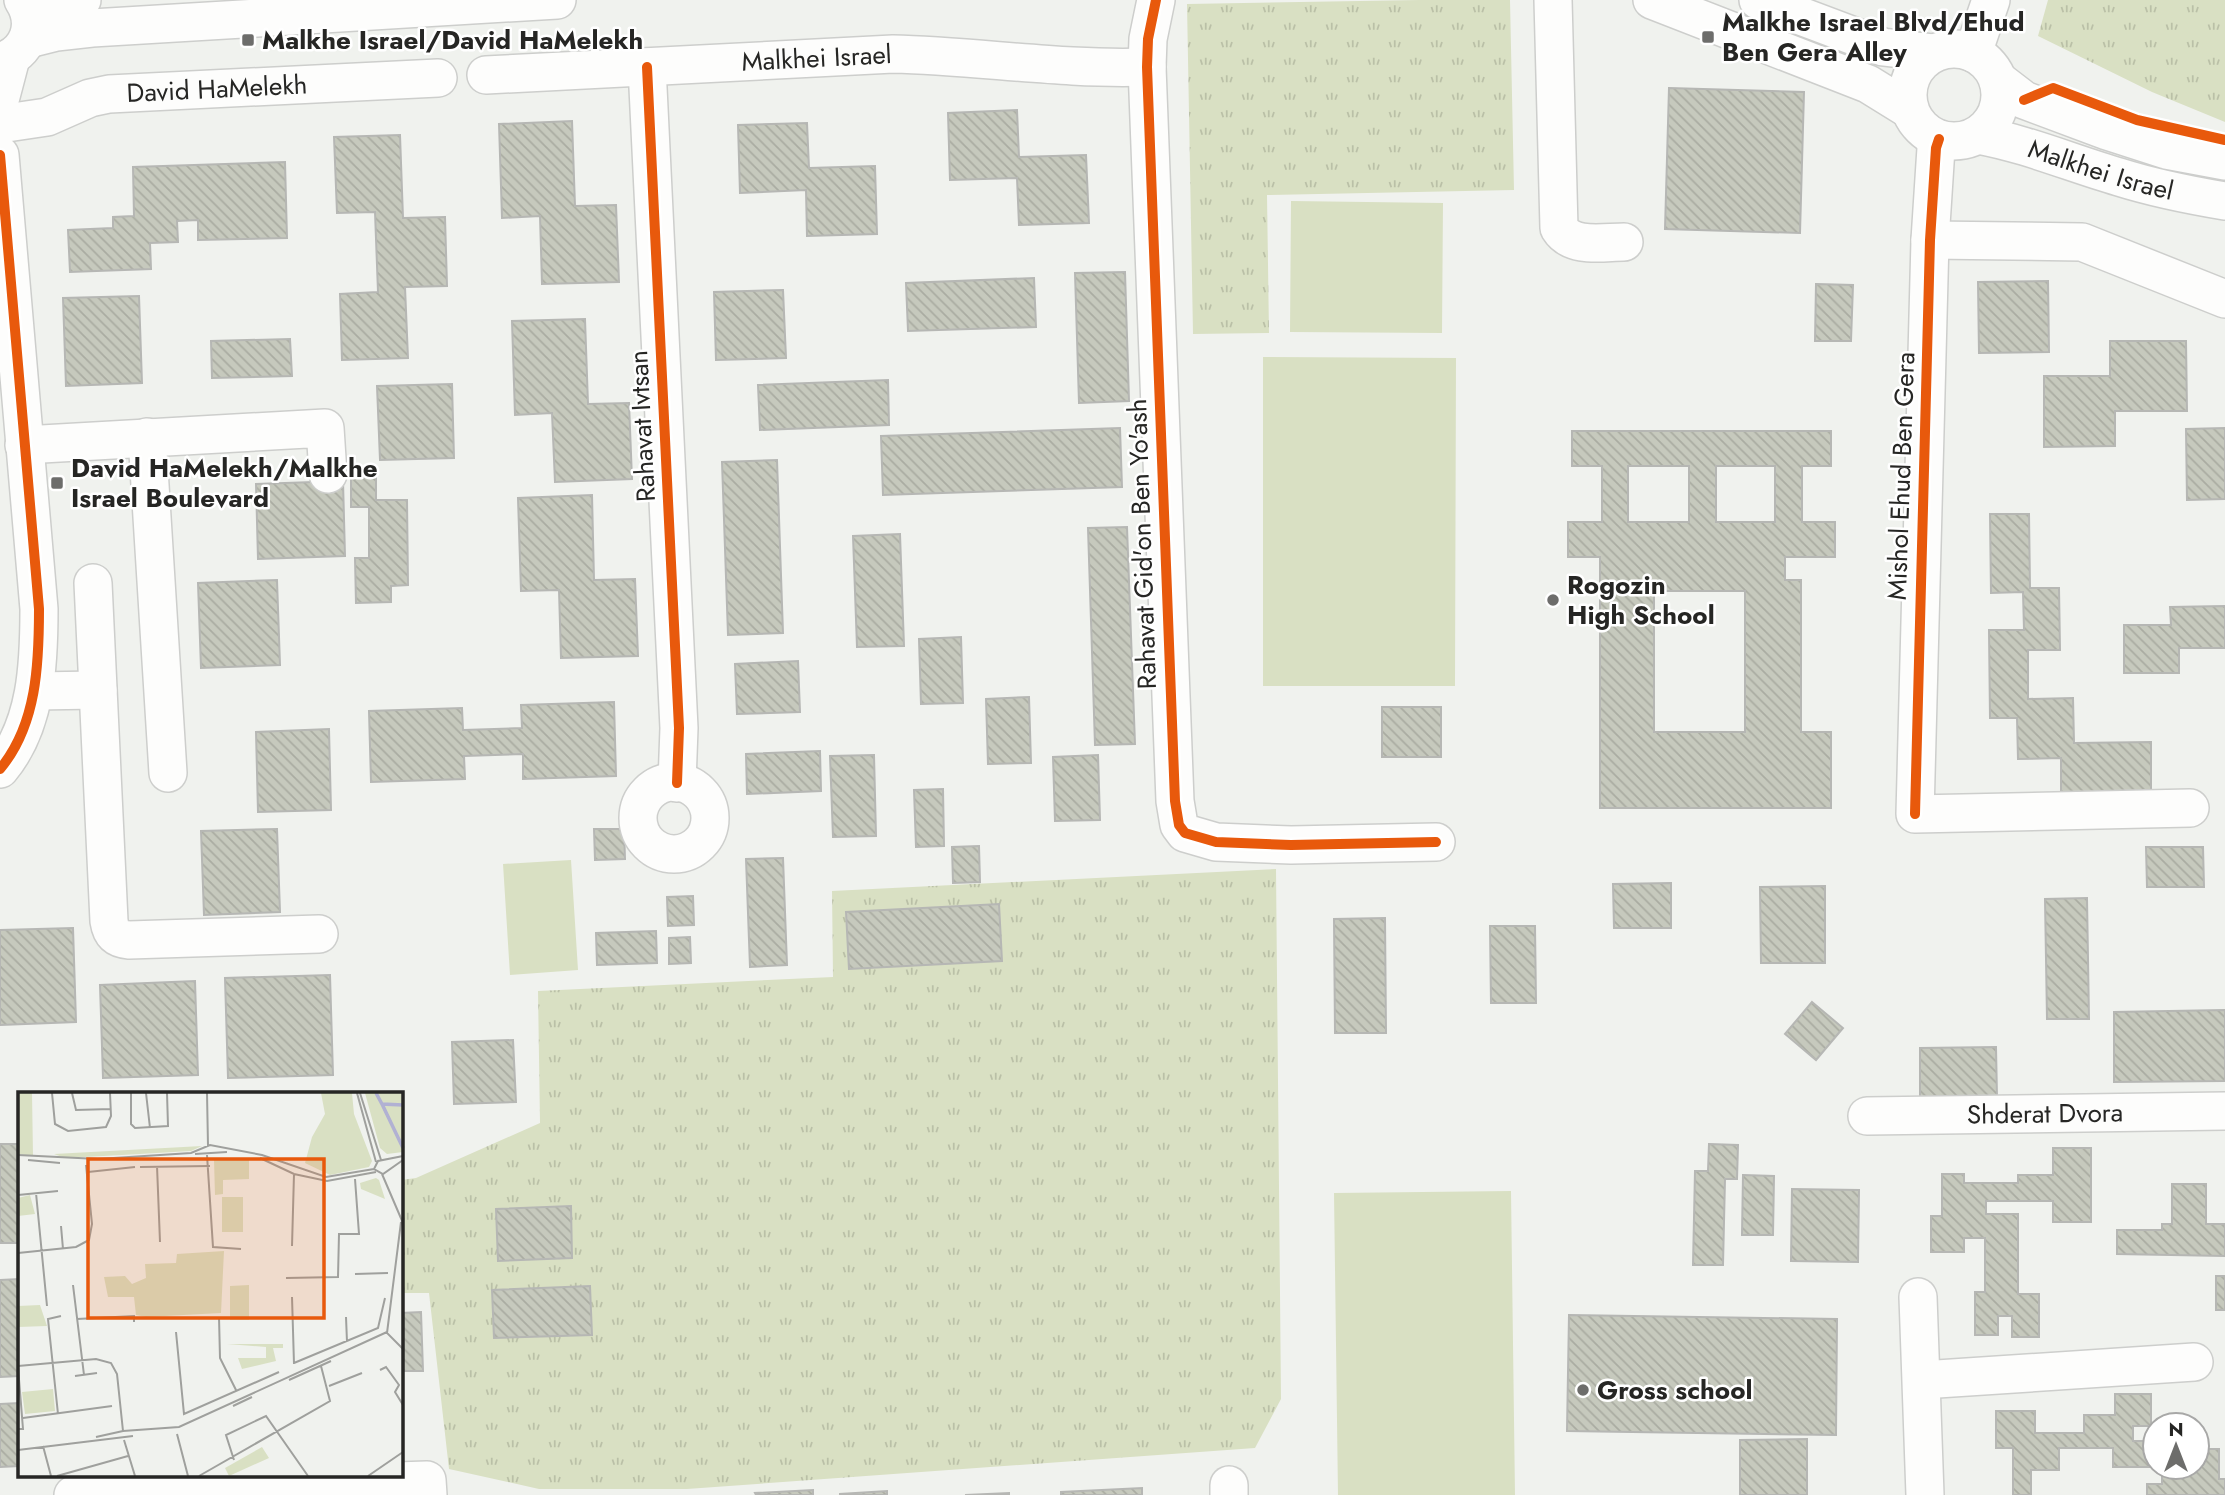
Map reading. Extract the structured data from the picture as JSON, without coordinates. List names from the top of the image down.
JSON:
{
  "streets": {
    "street": [
      "Malkhei Israel",
      "David HaMelekh",
      "Rahavat Ivtsan",
      "Mishol Ehud Ben Gera",
      "Rahavat Gid'on Ben Yo'ash",
      "Shderat Dvora"
    ]
  },
  "crossings": [
    ["Malkhei Israel", "Rahavat Ivtsan"],
    ["Malkhei Israel", "Mishol Ehud Ben Gera"],
    ["Malkhei Israel", "Rahavat Gid'on Ben Yo'ash"]
  ],
  "places": {
    "transit": ["Malkhe Israel Blvd/Ehud Ben Gera Alley", "Malkhe Israel/David HaMelekh", "David HaMelekh/Malkhe Israel Boulevard"],
    "other": ["Rogozin High School", "Gross school"]
  },
  "north": "top"
}
